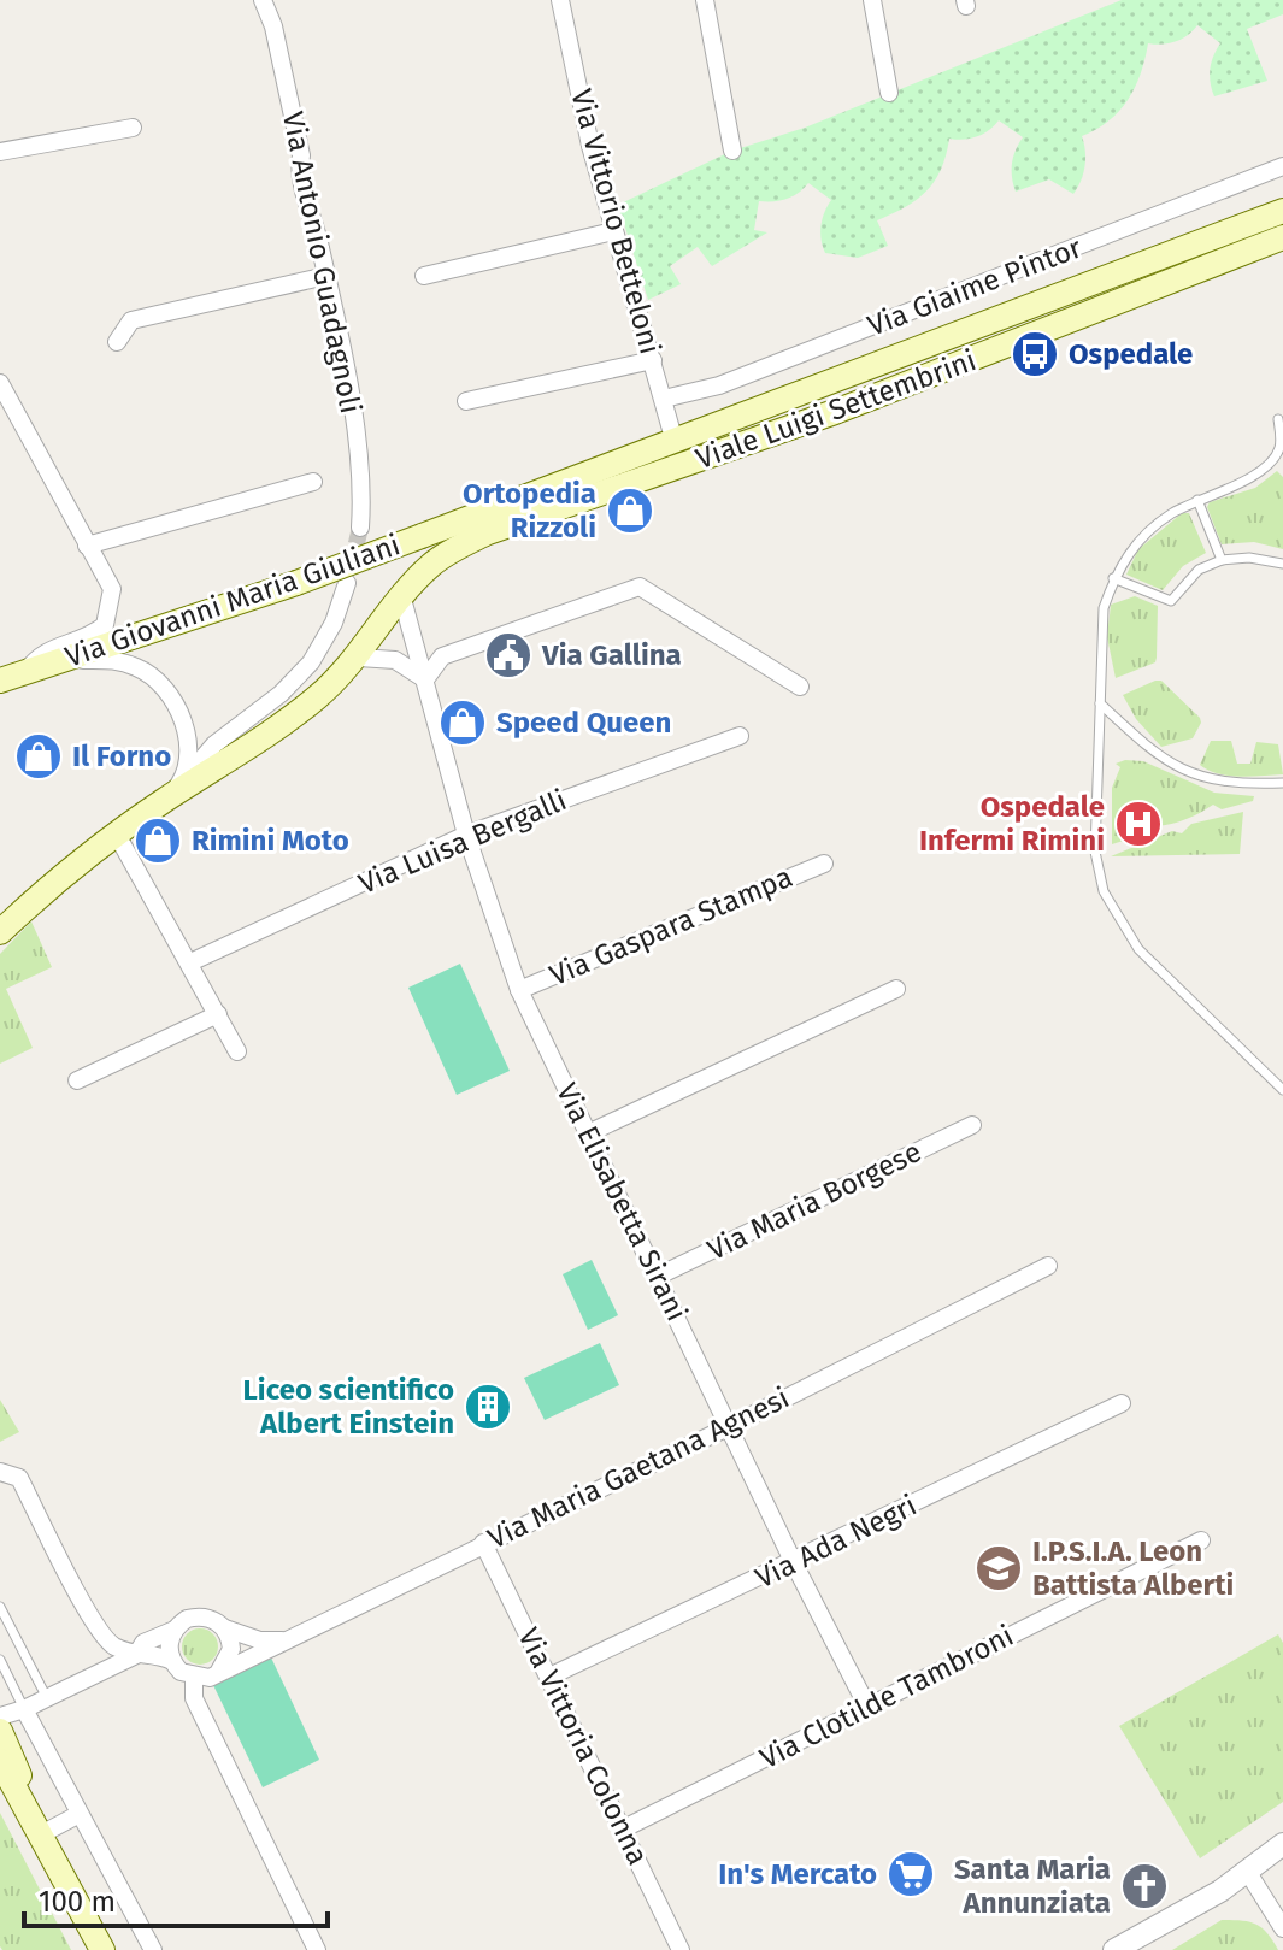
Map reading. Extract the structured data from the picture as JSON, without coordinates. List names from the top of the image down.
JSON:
{
  "streets": {
    "main road": ["Viale Luigi Settembrini", "Via Giovanni Maria Giuliani"],
    "street": [
      "Via Vittorio Betteloni",
      "Via Antonio Guadagnoli",
      "Via Giaime Pintor",
      "Via Luisa Bergalli",
      "Via Gaspara Stampa",
      "Via Maria Borgese",
      "Via Elisabetta Sirani",
      "Via Maria Gaetana Agnesi",
      "Via Ada Negri",
      "Via Clotilde Tambroni",
      "Via Vittoria Colonna"
    ]
  },
  "crossings": [
    ["Via Vittorio Betteloni", "Via Giaime Pintor"],
    ["Via Vittorio Betteloni", "Viale Luigi Settembrini"],
    ["Viale Luigi Settembrini", "Via Giovanni Maria Giuliani"],
    ["Viale Luigi Settembrini", "Via Elisabetta Sirani"],
    ["Via Luisa Bergalli", "Via Elisabetta Sirani"],
    ["Via Gaspara Stampa", "Via Elisabetta Sirani"],
    ["Via Maria Borgese", "Via Elisabetta Sirani"],
    ["Via Elisabetta Sirani", "Via Maria Gaetana Agnesi"],
    ["Via Elisabetta Sirani", "Via Ada Negri"],
    ["Via Elisabetta Sirani", "Via Clotilde Tambroni"],
    ["Via Maria Gaetana Agnesi", "Via Vittoria Colonna"],
    ["Via Ada Negri", "Via Vittoria Colonna"],
    ["Via Clotilde Tambroni", "Via Vittoria Colonna"]
  ],
  "places": {
    "bus stop": ["Ospedale"],
    "shop": [
      "Ortopedia Rizzoli",
      "Speed Queen",
      "Il Forno",
      "Rimini Moto"
    ],
    "public building": ["Via Gallina"],
    "hospital": ["Ospedale Infermi Rimini"],
    "building": ["Liceo scientifico Albert Einstein"],
    "school or university": ["I.P.S.I.A. Leon Battista Alberti"],
    "supermarket": ["In's Mercato"],
    "church": ["Santa Maria Annunziata"]
  },
  "scale_bar": "100 m"
}
